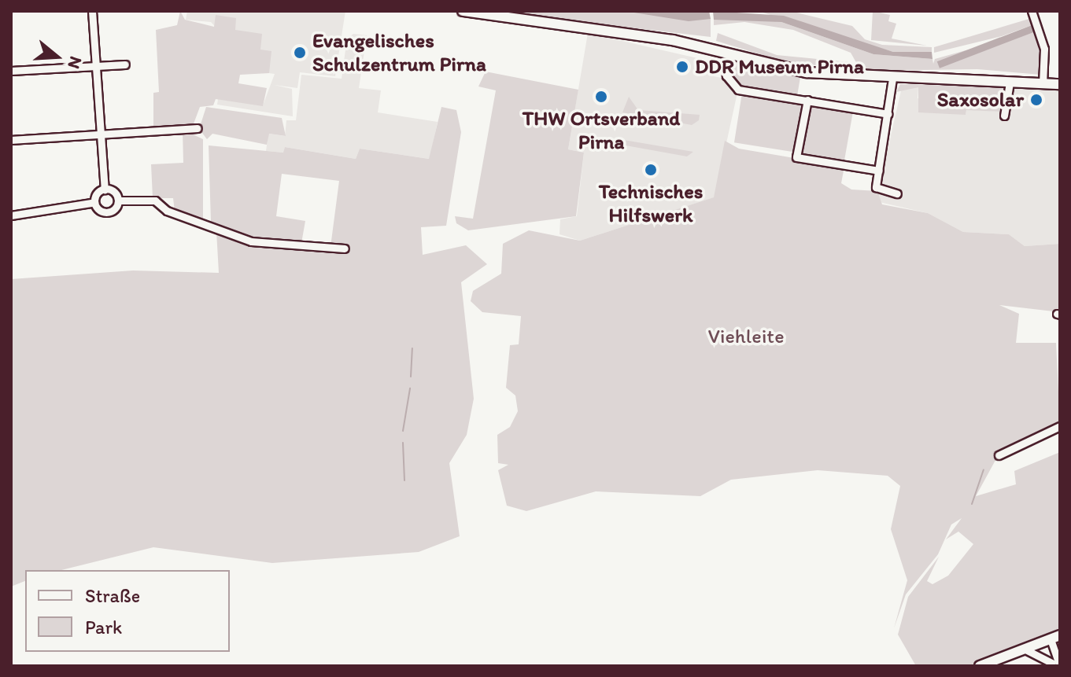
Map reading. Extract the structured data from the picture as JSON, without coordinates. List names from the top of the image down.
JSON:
{
  "parks": ["Viehleite"],
  "places": [
    "Evangelisches Schulzentrum Pirna",
    "DDR Museum Pirna",
    "THW Ortsverband Pirna",
    "Saxosolar",
    "Technisches Hilfswerk"
  ],
  "legend": ["Straße", "Park"],
  "north": "right"
}
